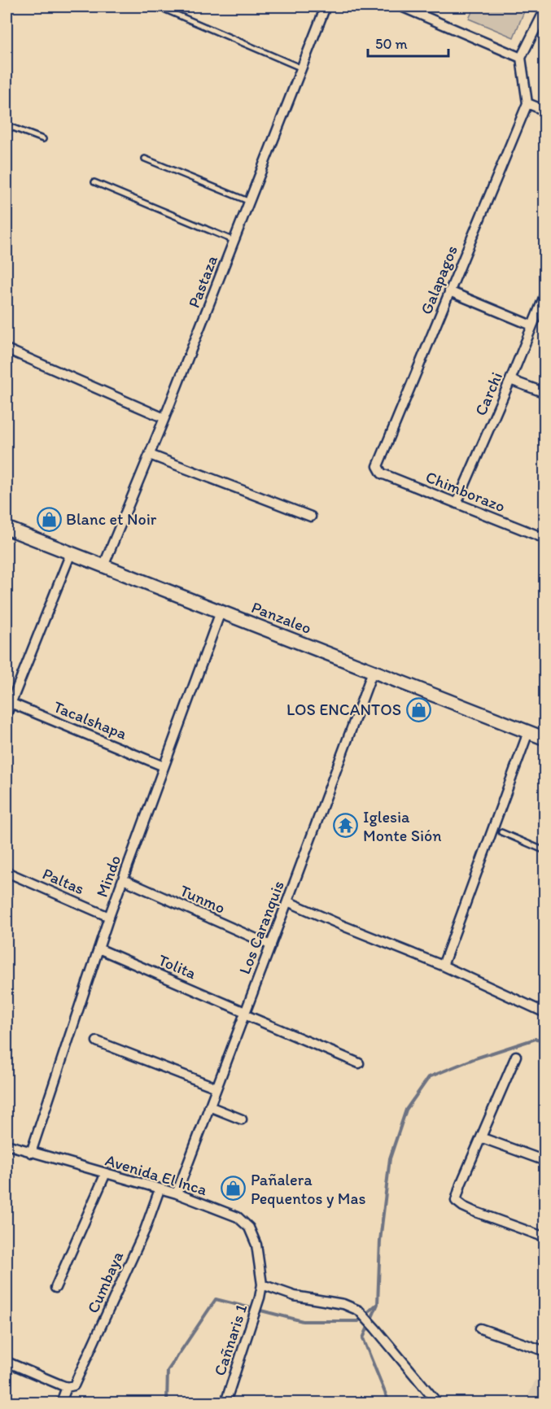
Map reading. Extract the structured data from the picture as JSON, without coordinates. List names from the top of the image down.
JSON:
{
  "streets": {
    "street": [
      "Galapagos",
      "Pastaza",
      "Carchi",
      "Chimborazo",
      "Panzaleo",
      "Tacalshapa",
      "Mindo",
      "Paltas",
      "Tunmo",
      "Los Caranquis",
      "Tolita",
      "Avenida El Inca",
      "Cumbaya",
      "Cañnaris 1"
    ]
  },
  "crossings": [
    ["Galapagos", "Chimborazo"],
    ["Pastaza", "Panzaleo"],
    ["Carchi", "Chimborazo"],
    ["Panzaleo", "Mindo"],
    ["Panzaleo", "Los Caranquis"],
    ["Tacalshapa", "Mindo"],
    ["Mindo", "Paltas"],
    ["Mindo", "Tunmo"],
    ["Mindo", "Tolita"],
    ["Mindo", "Avenida El Inca"],
    ["Tunmo", "Los Caranquis"],
    ["Los Caranquis", "Tolita"],
    ["Los Caranquis", "Avenida El Inca"],
    ["Avenida El Inca", "Cumbaya"],
    ["Avenida El Inca", "Cañnaris 1"]
  ],
  "places": {
    "shop": ["Blanc et Noir", "LOS ENCANTOS", "Pañalera Pequentos y Mas"],
    "temple": ["Iglesia Monte Sión"]
  },
  "scale_bar": "50 m"
}
